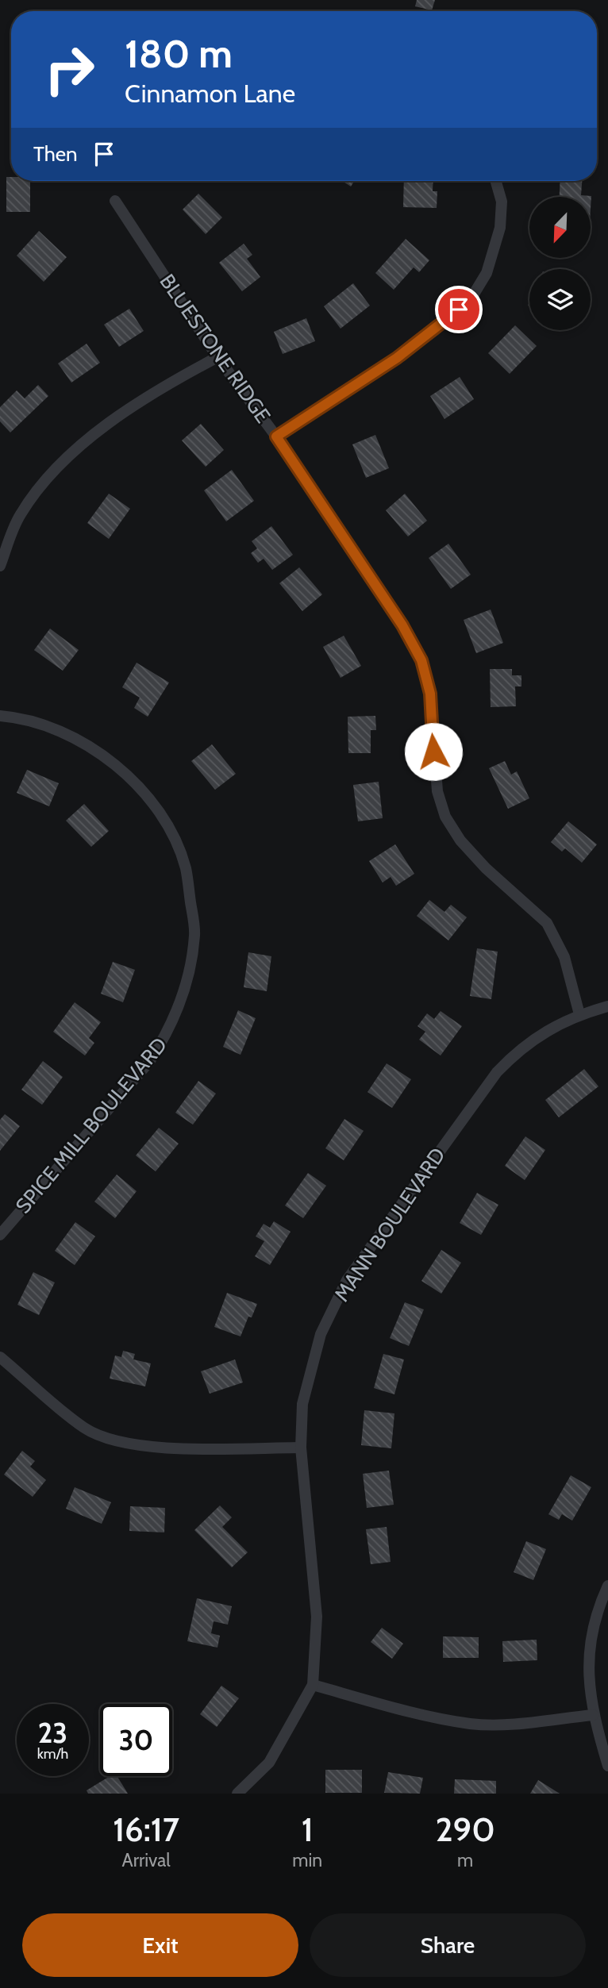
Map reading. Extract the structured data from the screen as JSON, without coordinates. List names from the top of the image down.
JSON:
{
  "streets": {
    "street": ["BLUESTONE RIDGE", "SPICE MILL BOULEVARD", "MANN BOULEVARD"]
  },
  "crossings": [
    ["BLUESTONE RIDGE", "MANN BOULEVARD"]
  ],
  "north": "bottom left",
  "page": {
    "turn": ["180 m", "Cinnamon Lane"],
    "then": "Then",
    "speed": "23 km/h",
    "limit": "30",
    "eta": [
      "16:17",
      "Arrival",
      "1",
      "min",
      "290",
      "m"
    ],
    "buttons": ["Exit", "Share"]
  }
}
